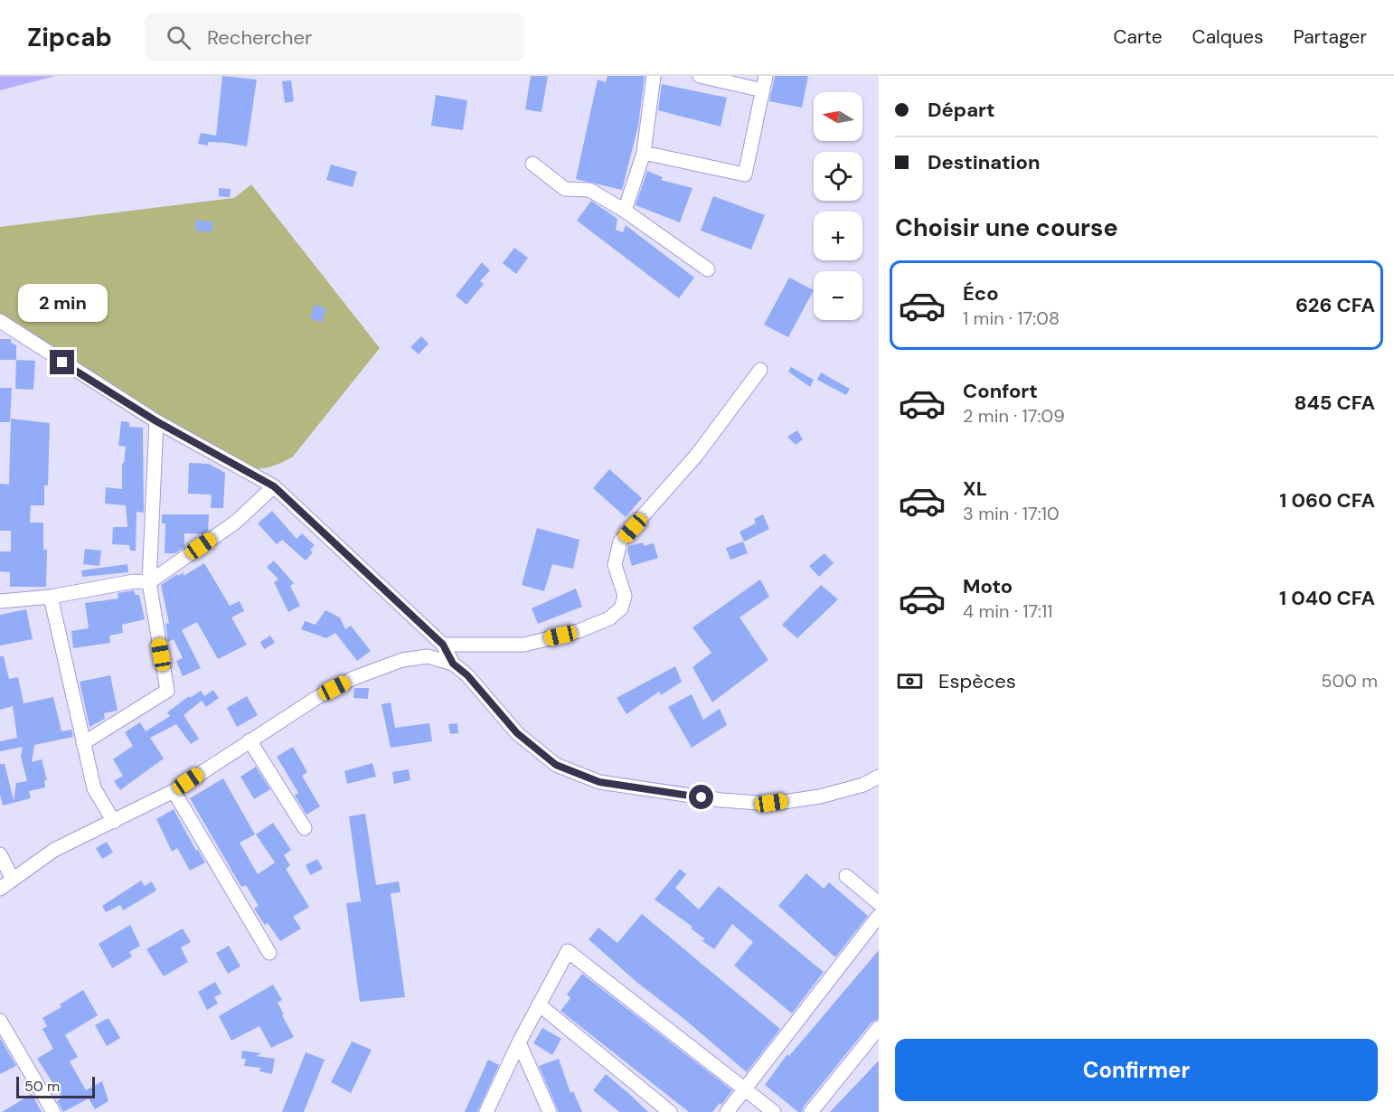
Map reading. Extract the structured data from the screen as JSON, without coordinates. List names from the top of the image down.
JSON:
{
  "scale_bar": "50 m",
  "north": "left",
  "page": {
    "header": "Zipcab",
    "search": "Rechercher",
    "nav": ["Carte", "Calques", "Partager"],
    "banner": ["Départ", "Destination"],
    "map_buttons": ["+", "−"],
    "heading": "Choisir une course",
    "list": [
      {
        "name": "Éco",
        "note": "1 min · 17:08",
        "value": "626 CFA"
      },
      {
        "name": "Confort",
        "note": "2 min · 17:09",
        "value": "845 CFA"
      },
      {
        "name": "XL",
        "note": "3 min · 17:10",
        "value": "1 060 CFA"
      },
      {
        "name": "Moto",
        "note": "4 min · 17:11",
        "value": "1 040 CFA"
      }
    ],
    "bubble": "2 min",
    "pay": ["Espèces", "500 m"],
    "buttons": "Confirmer",
    "scale": "50 m"
  }
}
